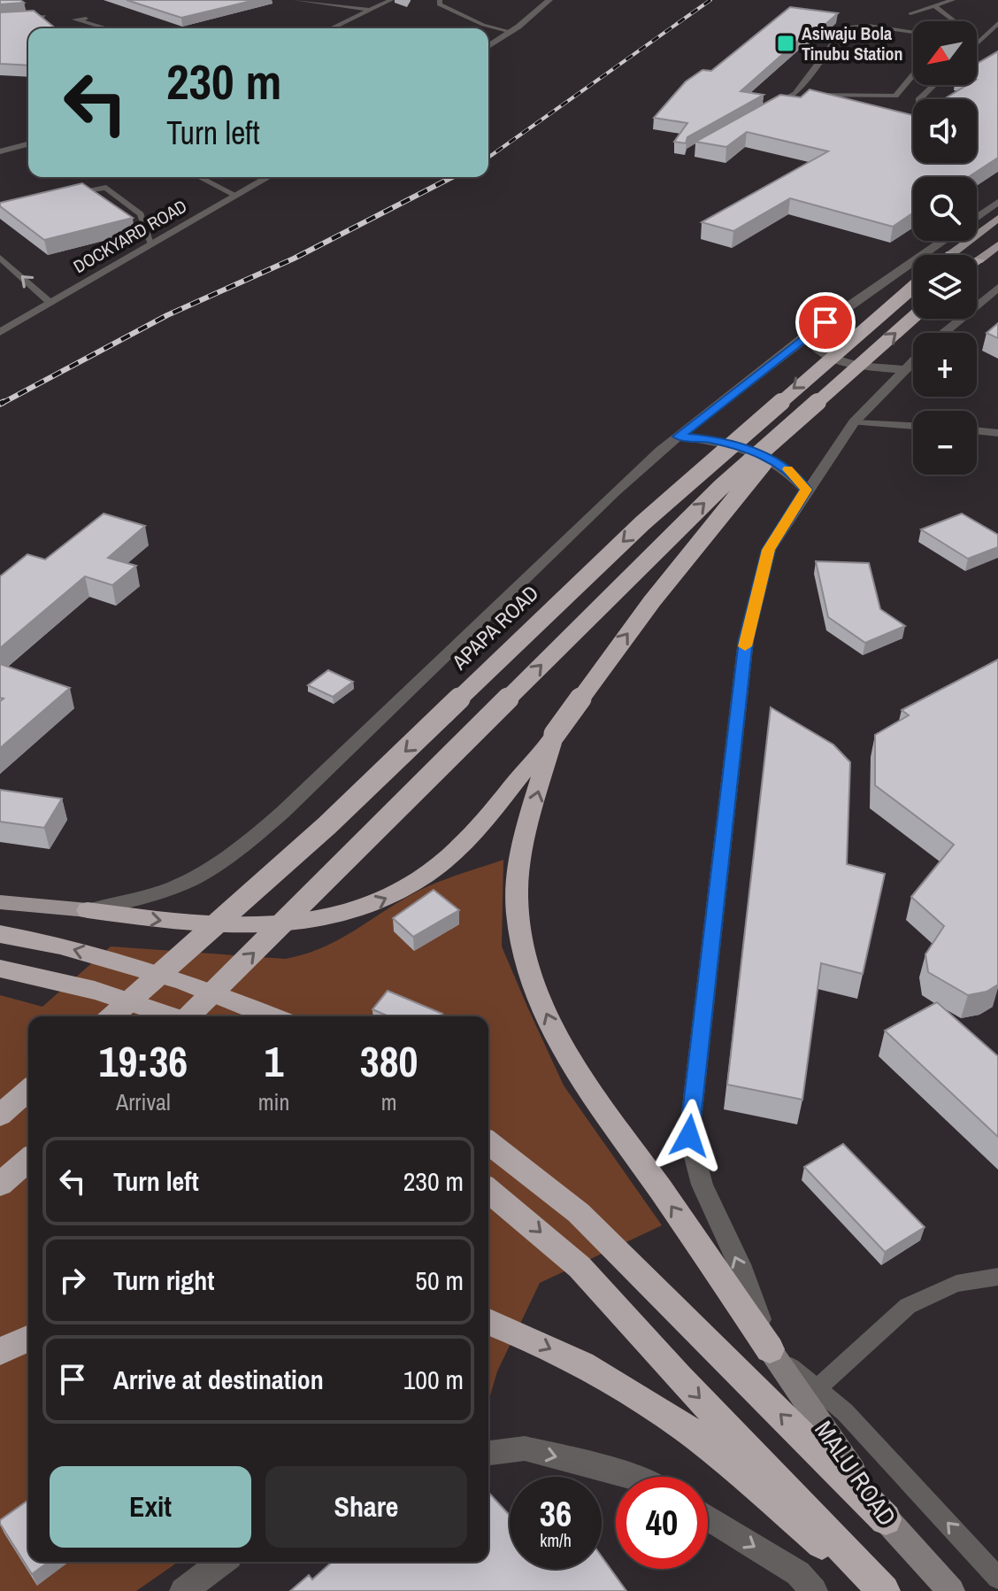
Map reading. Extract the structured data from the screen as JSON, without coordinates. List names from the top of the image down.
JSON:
{
  "streets": {
    "highway": ["APAPA ROAD"],
    "main road": ["MALU ROAD"],
    "street": ["DOCKYARD ROAD"]
  },
  "places": {
    "transit": ["Asiwaju Bola Tinubu Station"]
  },
  "north": "bottom left",
  "page": {
    "map_buttons": ["+", "−"],
    "turn": ["230 m", "Turn left"],
    "eta": [
      "19:36",
      "Arrival",
      "1",
      "min",
      "380",
      "m"
    ],
    "list": [
      {
        "name": "Turn left",
        "value": "230 m"
      },
      {
        "name": "Turn right",
        "value": "50 m"
      },
      {
        "name": "Arrive at destination",
        "value": "100 m"
      }
    ],
    "buttons": ["Exit", "Share"],
    "speed": "36 km/h",
    "limit": "40"
  }
}
